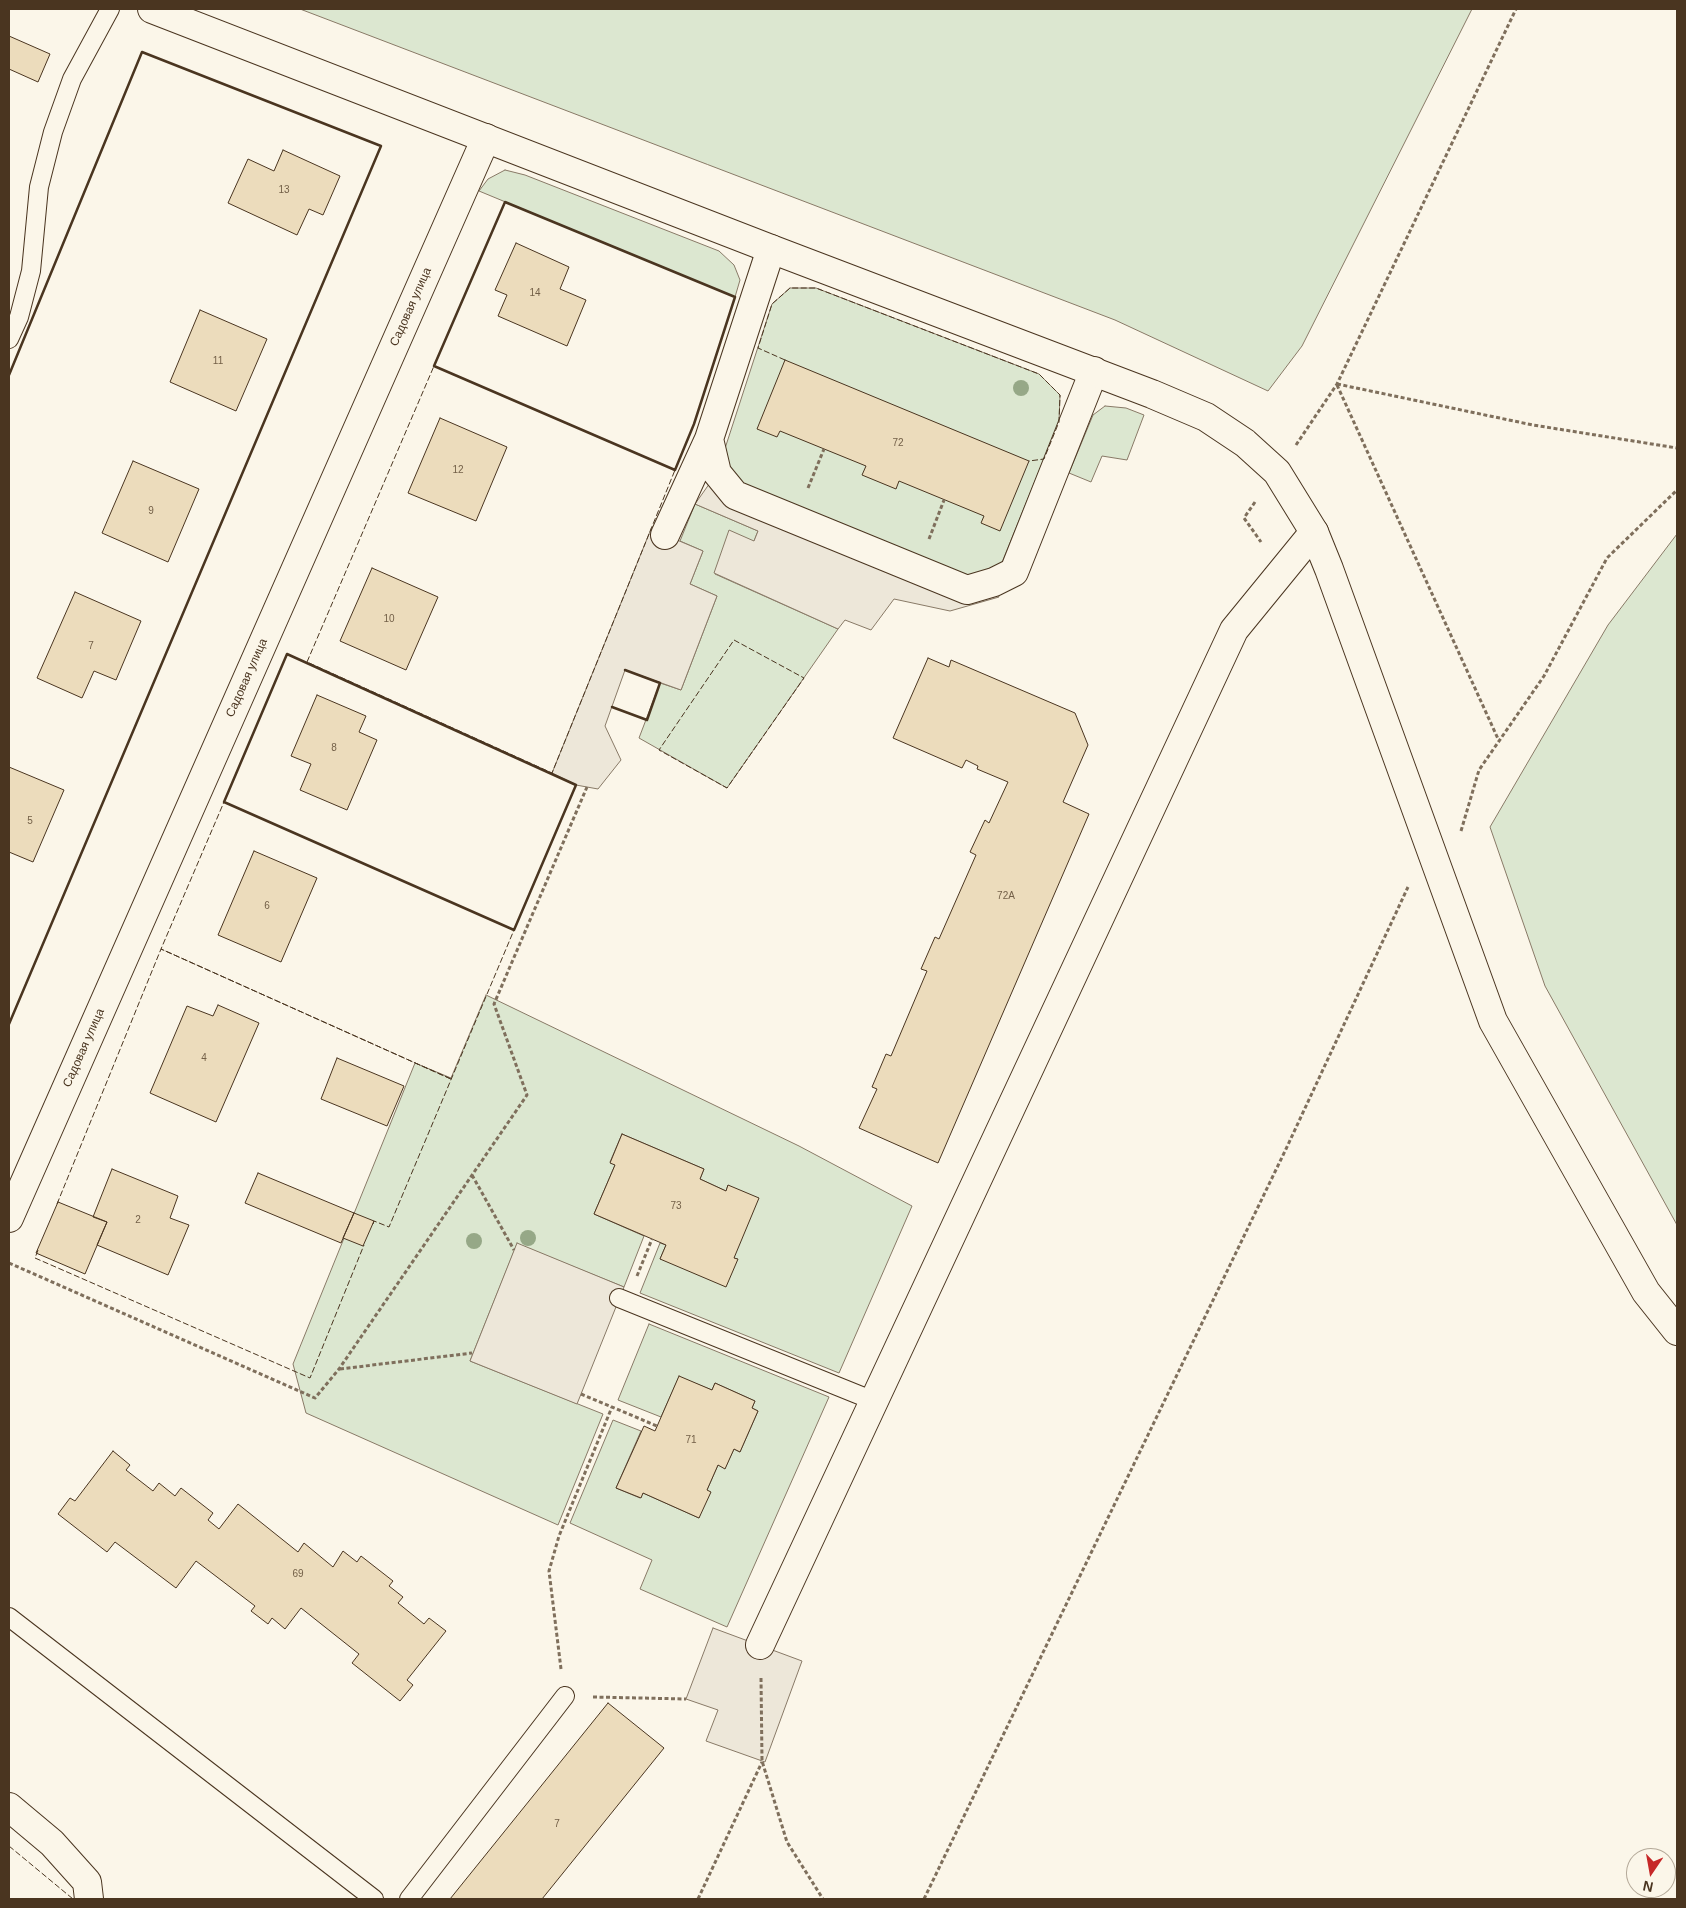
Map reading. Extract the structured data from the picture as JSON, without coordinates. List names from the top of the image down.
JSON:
{
  "streets": {
    "street": ["Садовая улица"]
  },
  "house_numbers": [
    "13",
    "14",
    "11",
    "72",
    "12",
    "9",
    "10",
    "7",
    "8",
    "5",
    "72А",
    "6",
    "4",
    "73",
    "2",
    "71",
    "69",
    "7"
  ],
  "north": "bottom"
}
